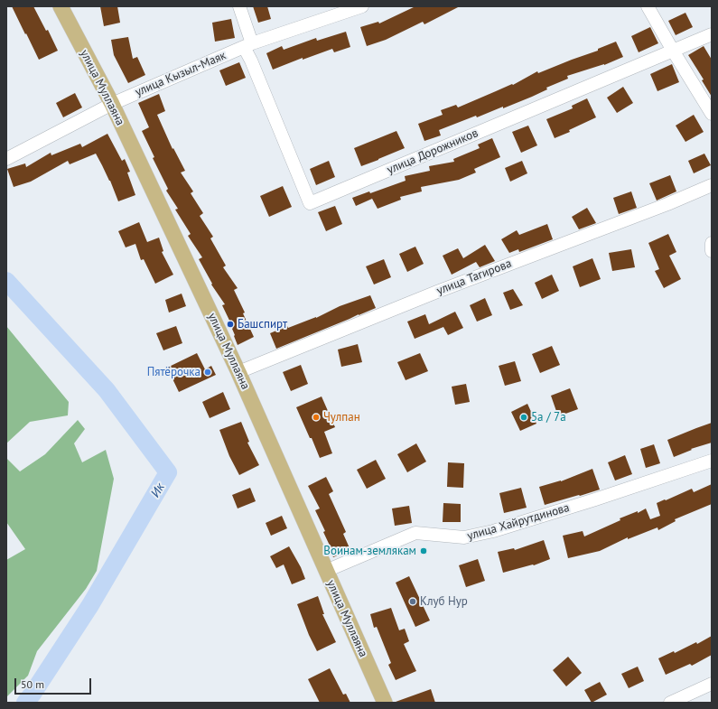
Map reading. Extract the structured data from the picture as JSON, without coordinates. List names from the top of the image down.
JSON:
{
  "streets": {
    "main road": ["улица Муллаяна"],
    "street": [
      "улица Кызыл-Маяк",
      "улица Дорожников",
      "улица Тагирова",
      "улица Хайрутдинова"
    ]
  },
  "crossings": [
    ["улица Кызыл-Маяк", "улица Муллаяна"],
    ["улица Кызыл-Маяк", "улица Дорожников"],
    ["улица Муллаяна", "улица Тагирова"],
    ["улица Муллаяна", "улица Хайрутдинова"]
  ],
  "water": ["Ик"],
  "places": [
    "Башспирт",
    "Пятёрочка",
    "Чулпан",
    "5а / 7а",
    "Воинам-землякам",
    "Клуб Нур"
  ],
  "scale_bar": "50 m"
}
